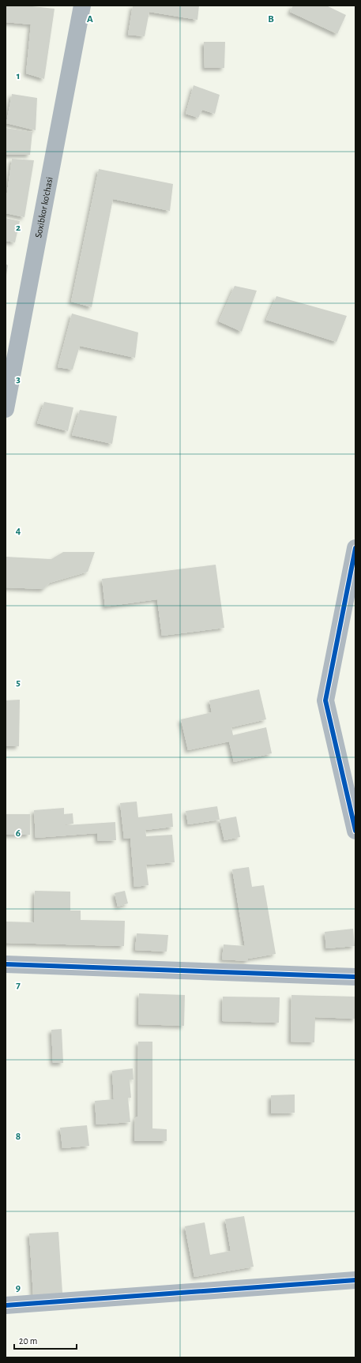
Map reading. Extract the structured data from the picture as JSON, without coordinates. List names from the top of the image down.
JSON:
{
  "streets": {
    "main road": ["Soxibkor ko'chasi"]
  },
  "scale_bar": "20 m",
  "grid": {
    "columns": ["A", "B"],
    "rows": [
      "1",
      "2",
      "3",
      "4",
      "5",
      "6",
      "7",
      "8",
      "9"
    ]
  }
}
